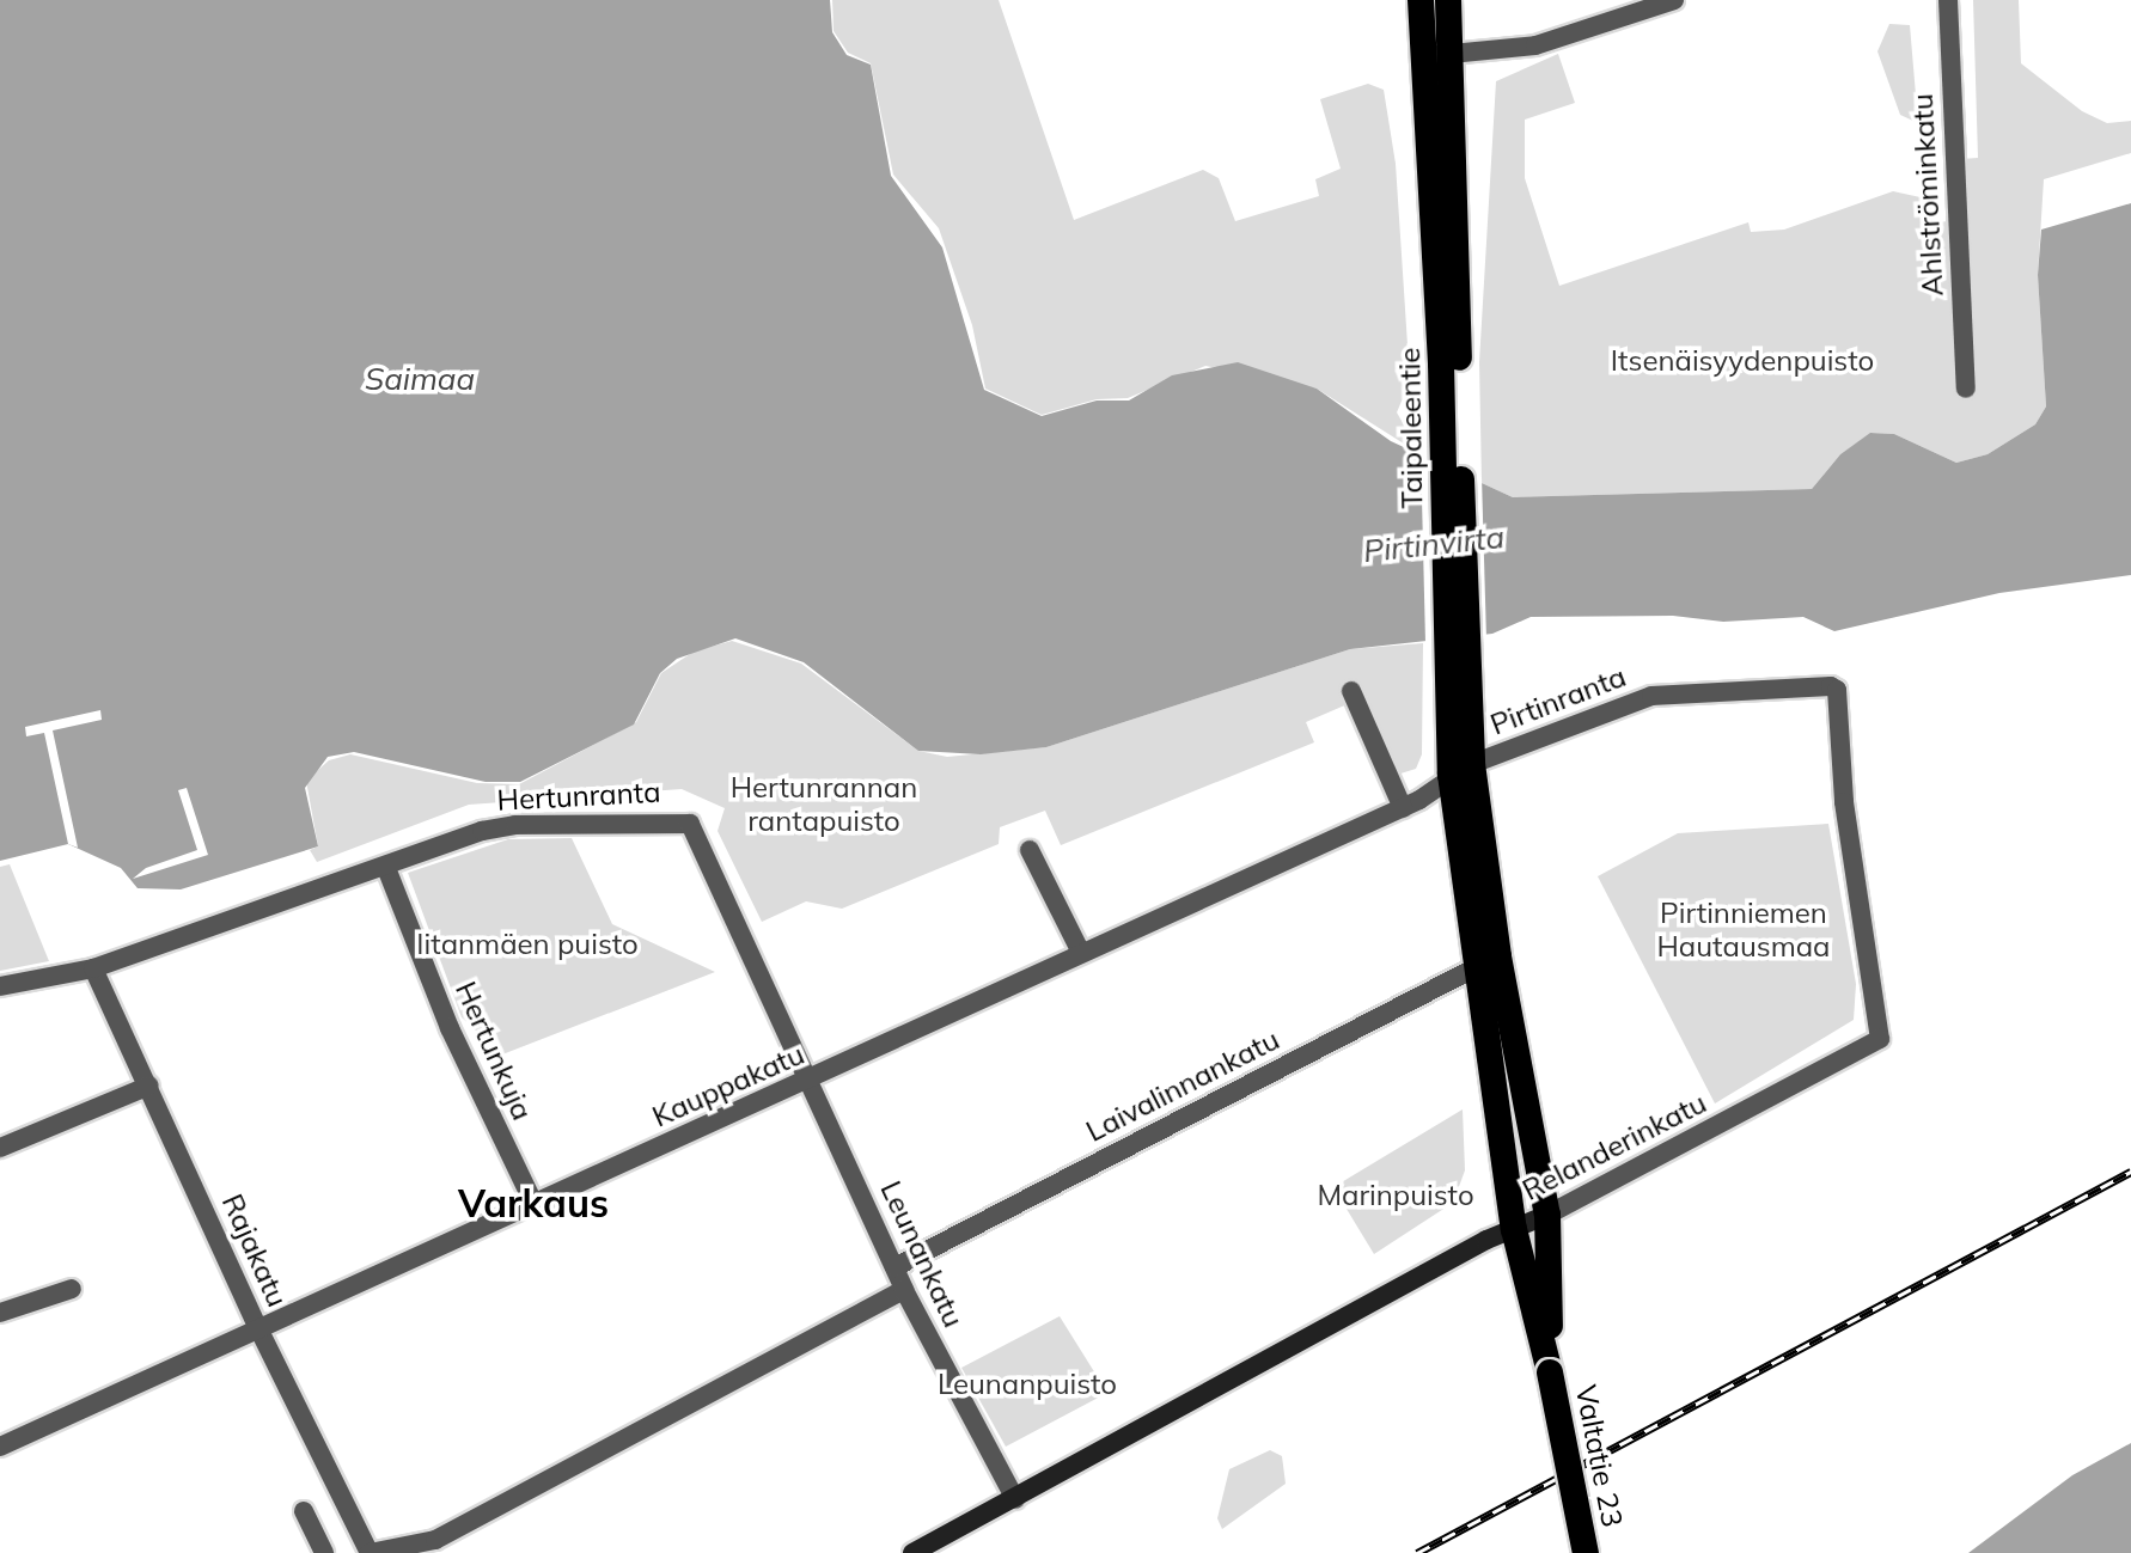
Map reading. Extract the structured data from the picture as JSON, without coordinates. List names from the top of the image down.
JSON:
{
  "streets": {
    "highway": ["Taipaleentie", "Valtatie 23"],
    "main road": ["Relanderinkatu"],
    "street": [
      "Ahlströminkatu",
      "Pirtinranta",
      "Hertunranta",
      "Hertunkuja",
      "Kauppakatu",
      "Laivalinnankatu",
      "Rajakatu",
      "Leunankatu"
    ]
  },
  "crossings": [
    ["Taipaleentie", "Pirtinranta"],
    ["Taipaleentie", "Kauppakatu"],
    ["Taipaleentie", "Laivalinnankatu"],
    ["Taipaleentie", "Valtatie 23"],
    ["Pirtinranta", "Kauppakatu"],
    ["Pirtinranta", "Relanderinkatu"],
    ["Hertunranta", "Hertunkuja"],
    ["Hertunranta", "Kauppakatu"],
    ["Hertunranta", "Rajakatu"],
    ["Hertunranta", "Leunankatu"],
    ["Hertunkuja", "Kauppakatu"],
    ["Kauppakatu", "Rajakatu"],
    ["Kauppakatu", "Leunankatu"],
    ["Laivalinnankatu", "Leunankatu"],
    ["Laivalinnankatu", "Valtatie 23"],
    ["Relanderinkatu", "Leunankatu"],
    ["Relanderinkatu", "Valtatie 23"]
  ],
  "districts": ["Varkaus"],
  "water": ["Saimaa", "Pirtinvirta"],
  "parks": [
    "Itsenäisyydenpuisto",
    "Hertunrannan rantapuisto",
    "Pirtinniemen Hautausmaa",
    "Iitanmäen puisto",
    "Marinpuisto",
    "Leunanpuisto"
  ]
}
